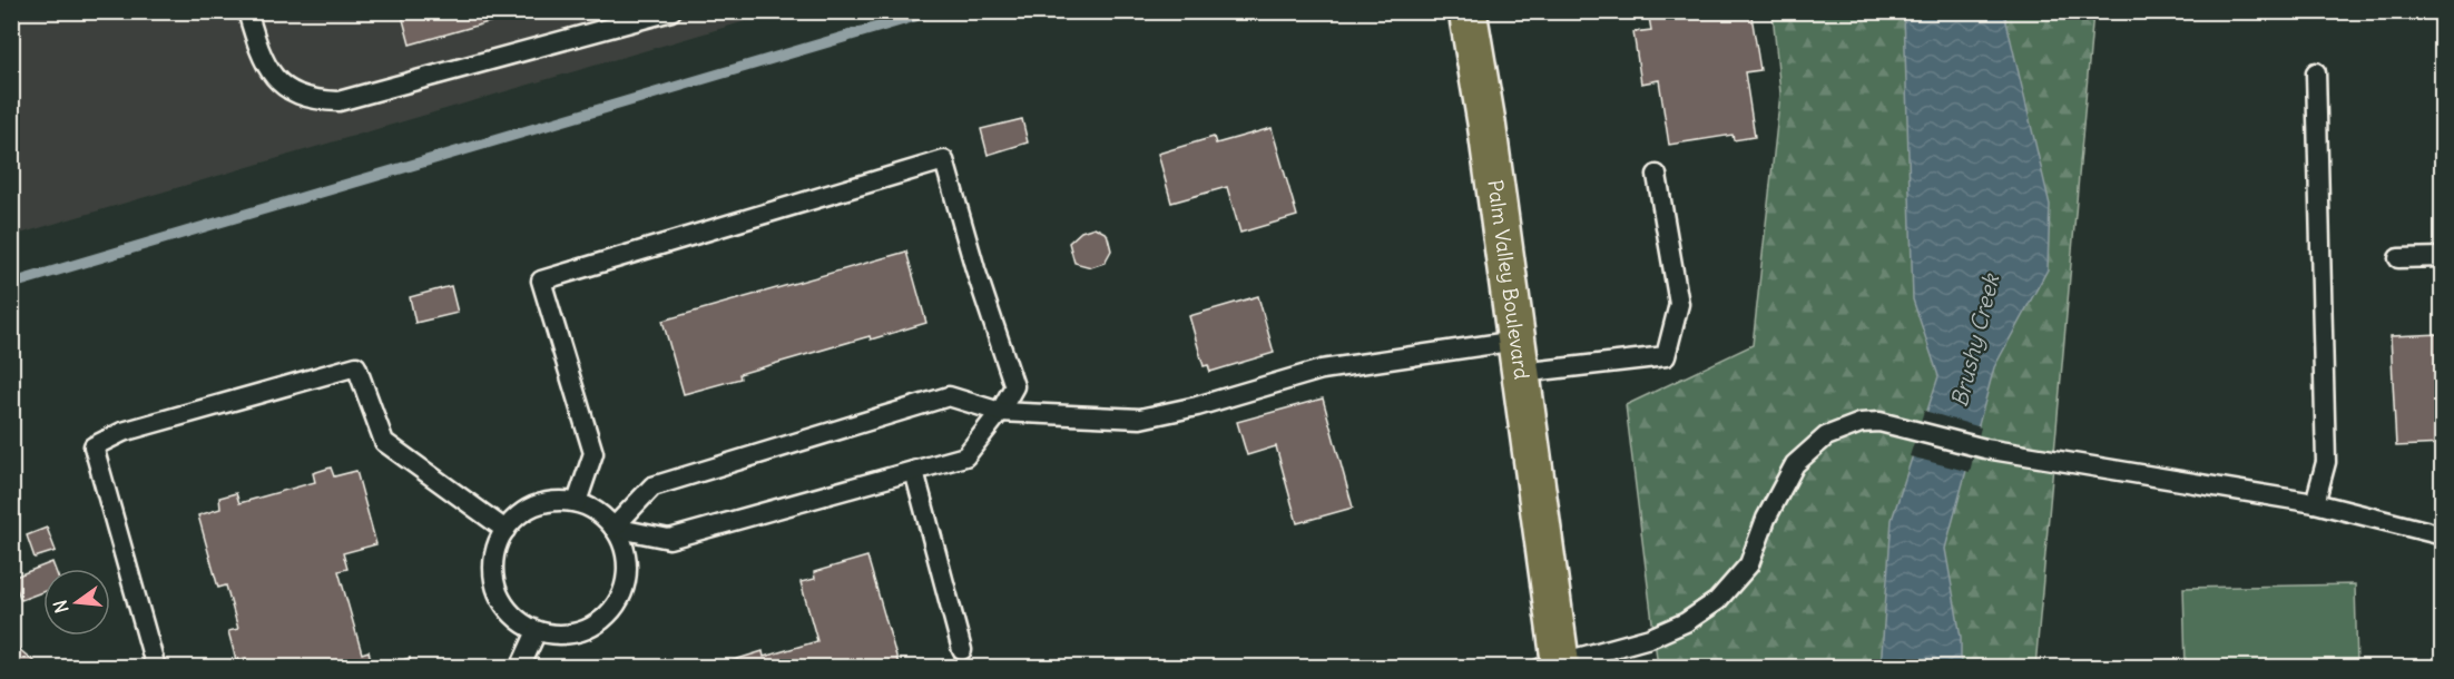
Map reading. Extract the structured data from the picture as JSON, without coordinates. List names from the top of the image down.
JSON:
{
  "streets": {
    "highway": ["Palm Valley Boulevard"]
  },
  "water": ["Brushy Creek"],
  "north": "left"
}
